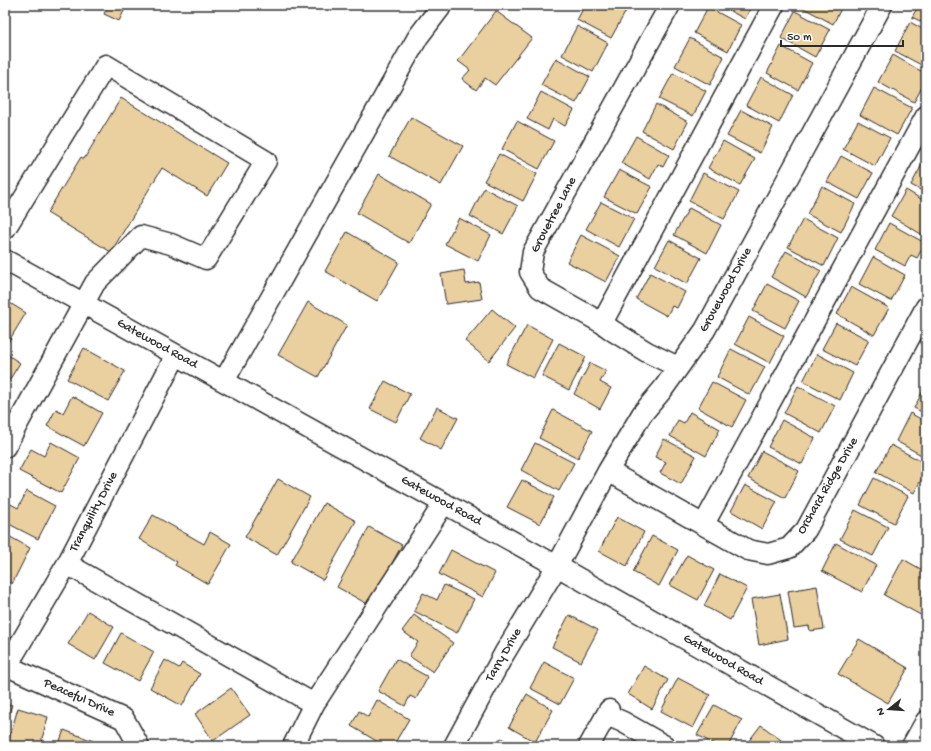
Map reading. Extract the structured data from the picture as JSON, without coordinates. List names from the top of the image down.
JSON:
{
  "streets": {
    "street": [
      "Grovetree Lane",
      "Grovewood Drive",
      "Gatewood Road",
      "Orchard Ridge Drive",
      "Tranquility Drive",
      "Tarry Drive",
      "Peaceful Drive"
    ]
  },
  "crossings": [
    ["Grovetree Lane", "Grovewood Drive"],
    ["Grovewood Drive", "Gatewood Road"],
    ["Grovewood Drive", "Orchard Ridge Drive"],
    ["Grovewood Drive", "Tarry Drive"],
    ["Gatewood Road", "Tranquility Drive"],
    ["Gatewood Road", "Tarry Drive"],
    ["Tranquility Drive", "Peaceful Drive"]
  ],
  "scale_bar": "50 m",
  "north": "left"
}
